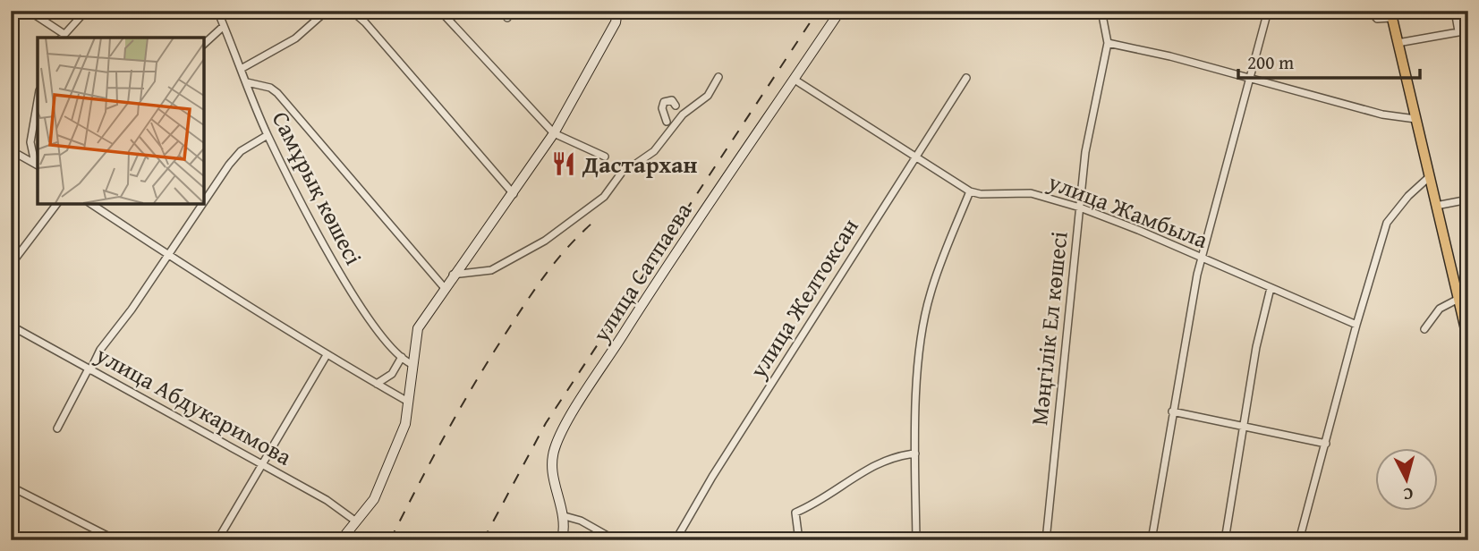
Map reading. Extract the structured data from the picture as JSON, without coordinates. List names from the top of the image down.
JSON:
{
  "streets": {
    "street": [
      "Самұрық көшесі",
      "улица Жамбыла",
      "улица Сатпаева",
      "улица Желтоксан",
      "Мәңгілік Ел көшесі",
      "улица Абдукаримова"
    ]
  },
  "crossings": [
    ["улица Жамбыла", "улица Сатпаева"],
    ["улица Жамбыла", "улица Желтоксан"],
    ["улица Жамбыла", "Мәңгілік Ел көшесі"]
  ],
  "places": {
    "restaurant": ["Дастархан"]
  },
  "scale_bar": "200 m",
  "north": "bottom"
}
